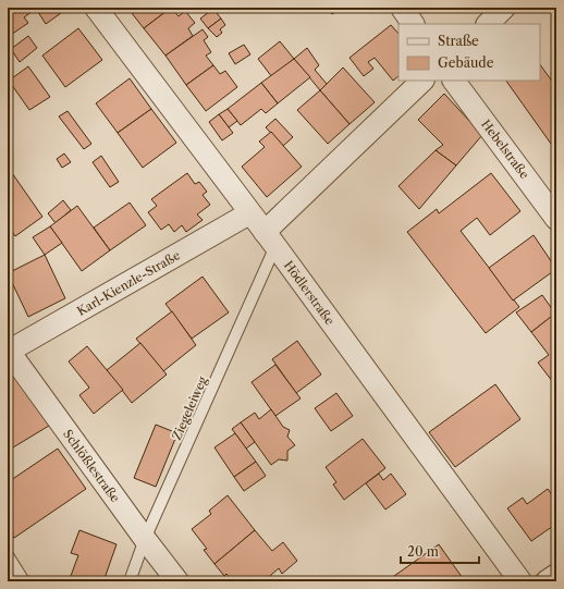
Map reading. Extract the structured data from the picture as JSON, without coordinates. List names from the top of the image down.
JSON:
{
  "streets": {
    "street": [
      "Hebelstraße",
      "Karl-Kienzle-Straße",
      "Hödlerstraße",
      "Schlößlestraße"
    ],
    "lane": ["Ziegeleiweg"]
  },
  "crossings": [
    ["Karl-Kienzle-Straße", "Hödlerstraße"],
    ["Karl-Kienzle-Straße", "Schlößlestraße"],
    ["Hödlerstraße", "Ziegeleiweg"],
    ["Ziegeleiweg", "Schlößlestraße"]
  ],
  "legend": ["Straße", "Gebäude"],
  "scale_bar": "20 m"
}
